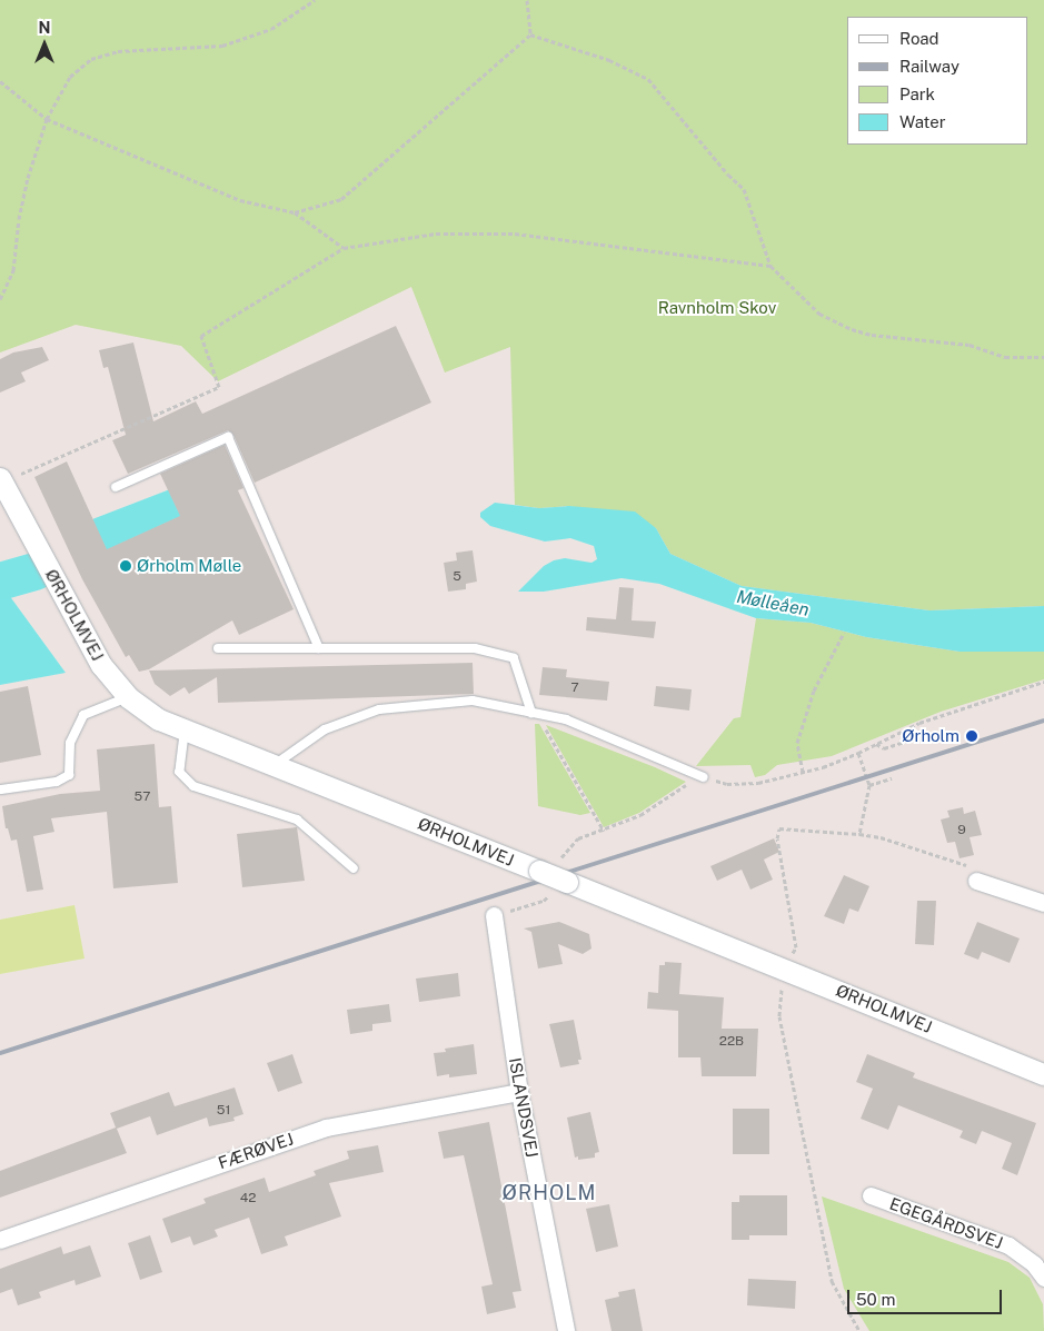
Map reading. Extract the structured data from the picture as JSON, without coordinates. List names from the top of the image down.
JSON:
{
  "streets": {
    "street": [
      "ØRHOLMVEJ",
      "ISLANDSVEJ",
      "FÆRØVEJ",
      "EGEGÅRDSVEJ"
    ]
  },
  "crossings": [
    ["ISLANDSVEJ", "FÆRØVEJ"]
  ],
  "districts": ["ØRHOLM"],
  "water": ["Mølleåen"],
  "parks": ["Ravnholm Skov"],
  "places": ["Ørholm Mølle", "Ørholm"],
  "house_numbers": [
    "5",
    "7",
    "57",
    "9",
    "22B",
    "51",
    "42"
  ],
  "legend": [
    "Road",
    "Railway",
    "Park",
    "Water"
  ],
  "scale_bar": "50 m",
  "north": "top"
}
